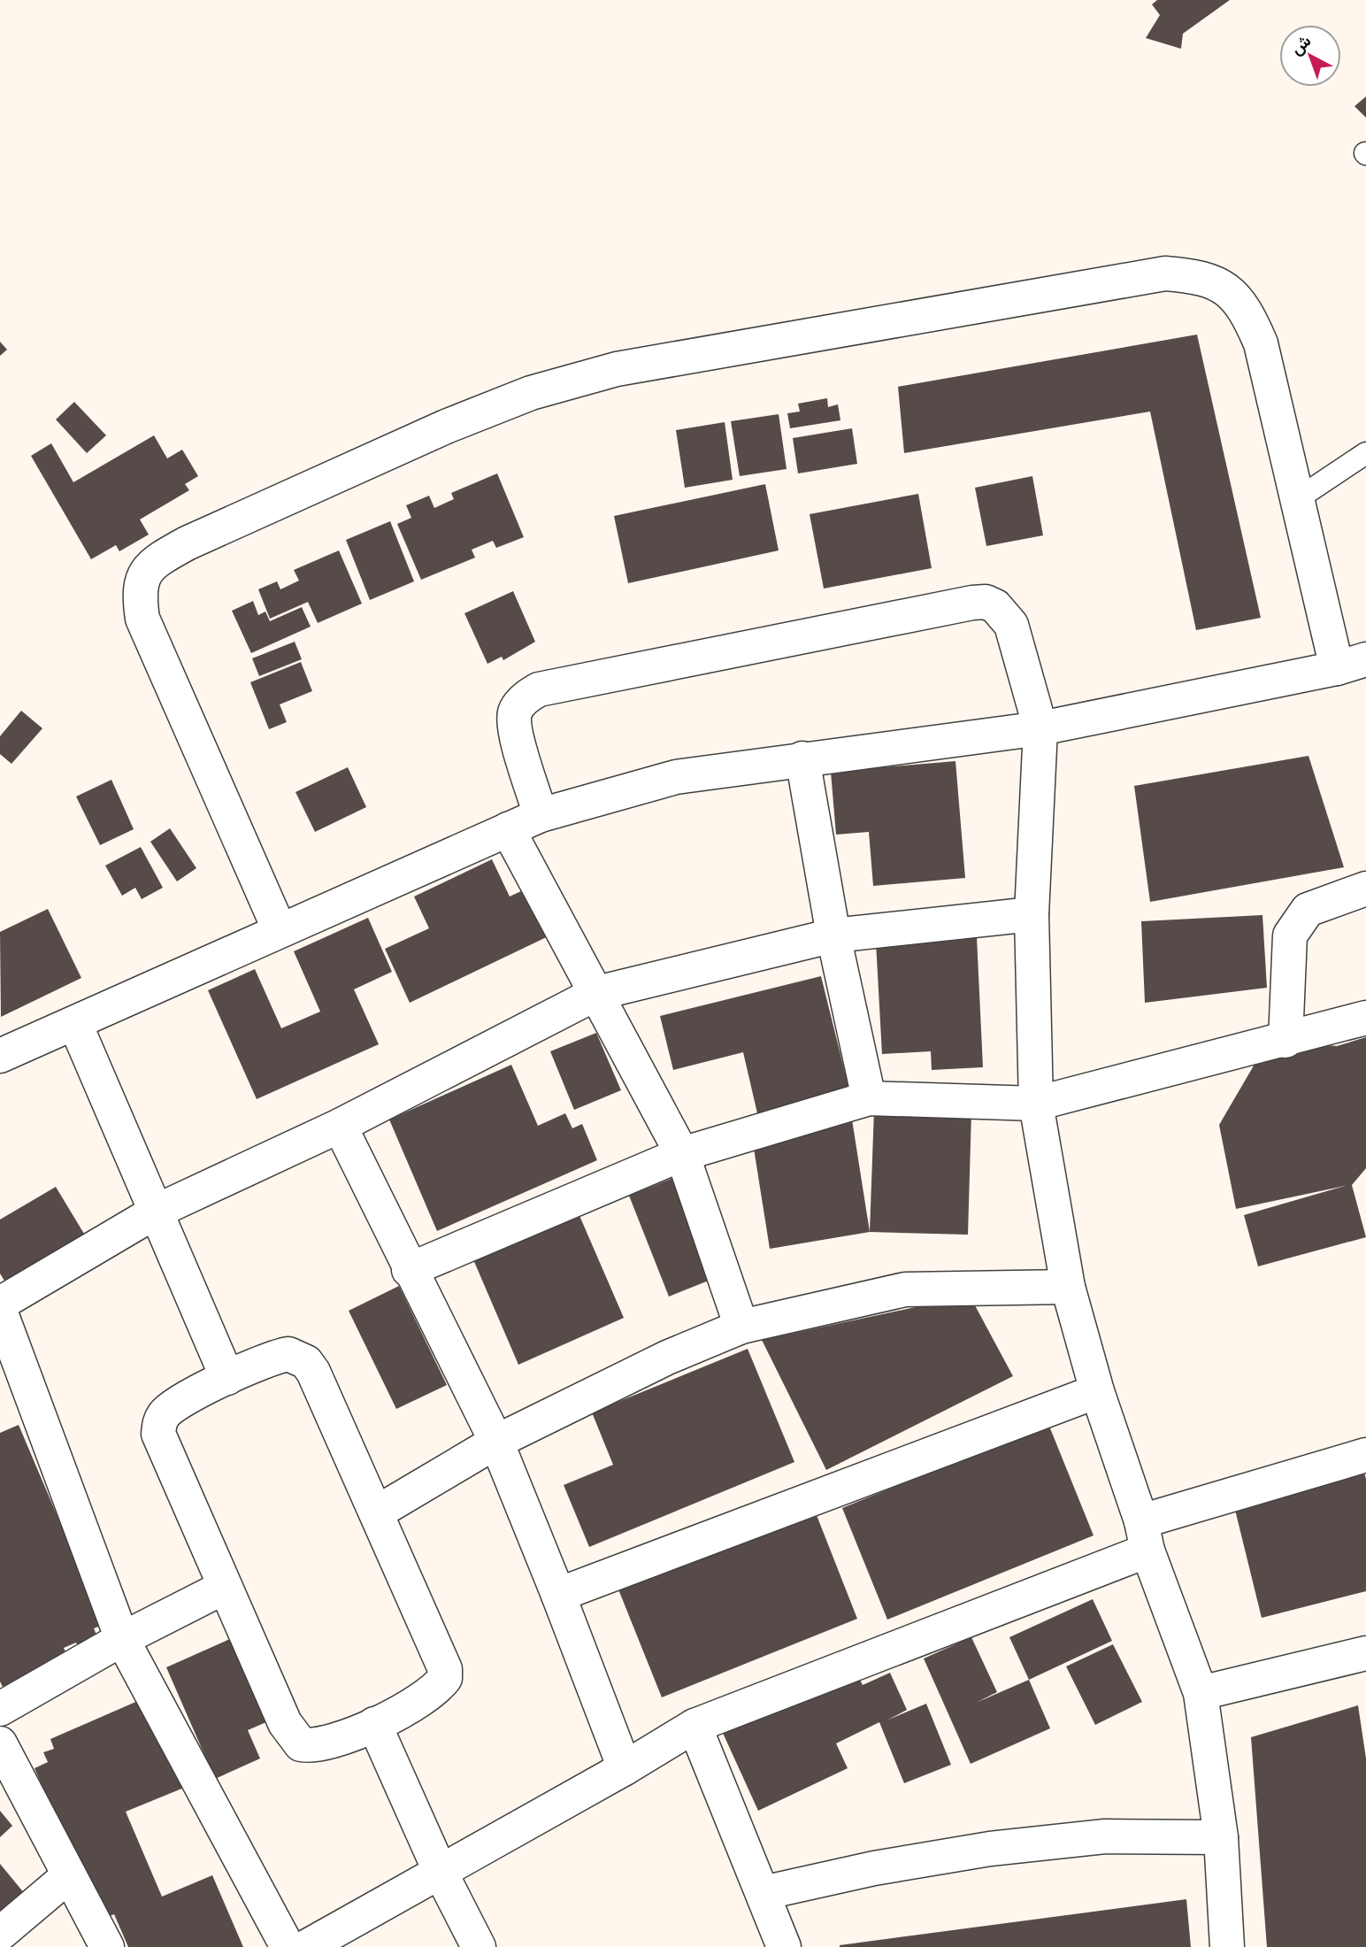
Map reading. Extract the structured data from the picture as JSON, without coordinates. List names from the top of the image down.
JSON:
{
  "north": "top left"
}
